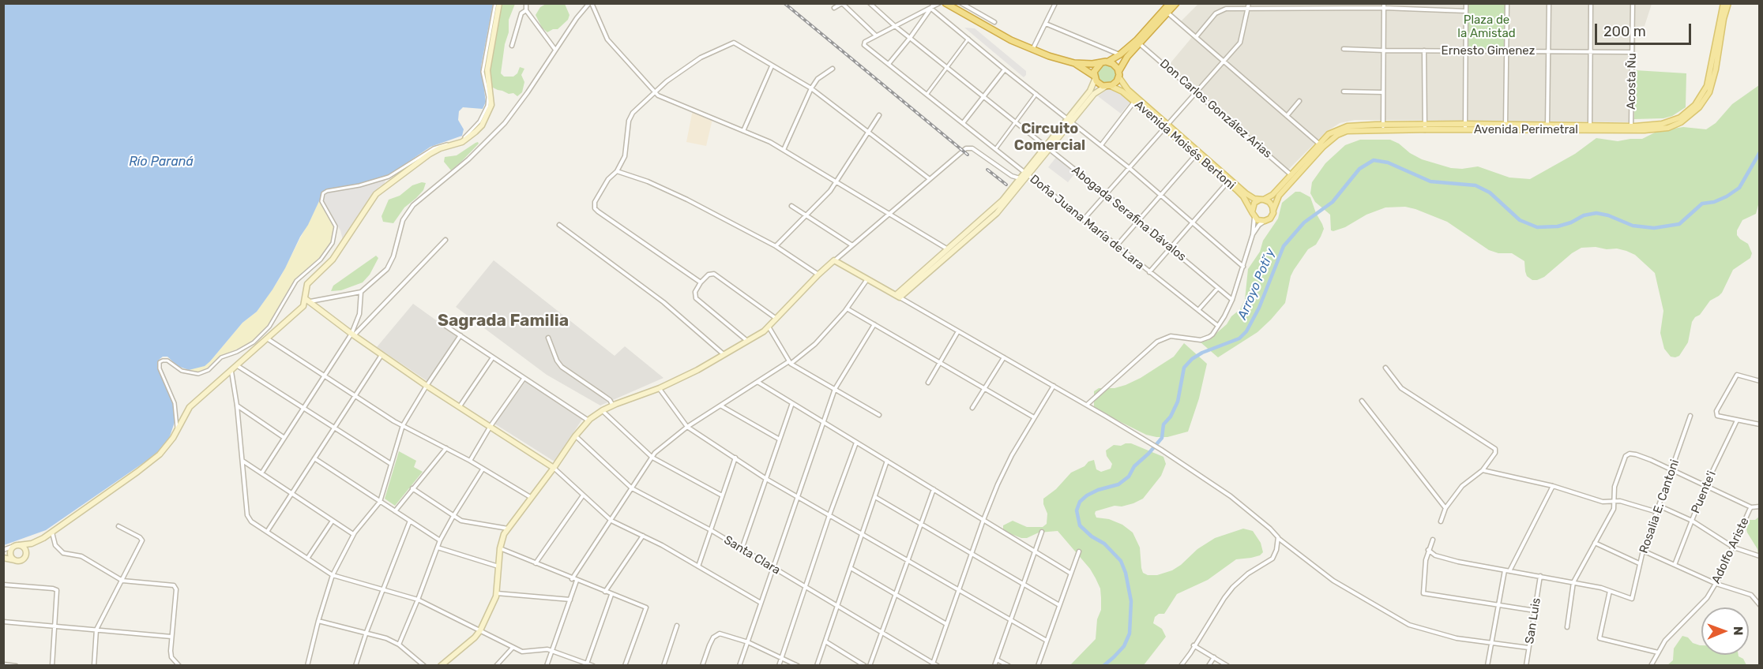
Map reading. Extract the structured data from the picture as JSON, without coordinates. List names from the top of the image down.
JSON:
{
  "streets": {
    "main road": ["Avenida Perimetral", "Avenida Moisés Bertoni"],
    "street": [
      "Ernesto Gimenez",
      "Acosta Ñu",
      "Don Carlos González Arias",
      "Abogada Serafina Dávalos",
      "Doña Juana María de Lara",
      "Puente'i",
      "Rosalia E. Cantoni",
      "Adolfo Ariste",
      "Santa Clara",
      "San Luis"
    ]
  },
  "crossings": [
    ["Ernesto Gimenez", "Acosta Ñu"],
    ["Acosta Ñu", "Avenida Perimetral"],
    ["Don Carlos González Arias", "Avenida Perimetral"],
    ["Avenida Perimetral", "Avenida Moisés Bertoni"]
  ],
  "districts": ["Circuito Comercial", "Sagrada Familia"],
  "water": ["Río Paraná", "Arroyo Poti´y"],
  "parks": ["Plaza de la Amistad"],
  "scale_bar": "200 m",
  "north": "right"
}
